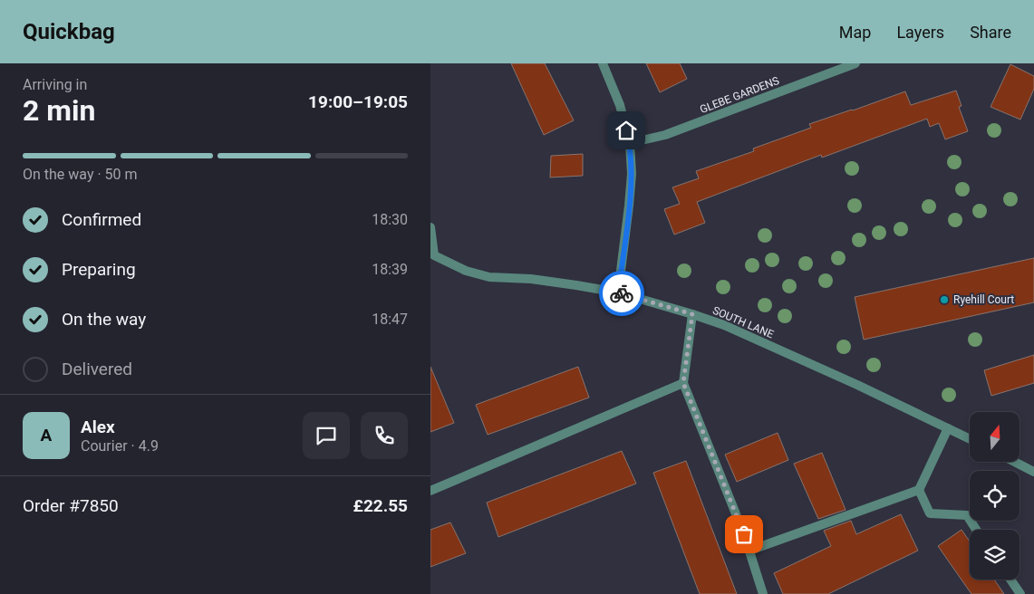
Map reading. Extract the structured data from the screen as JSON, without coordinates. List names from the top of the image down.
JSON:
{
  "streets": {
    "street": ["GLEBE GARDENS", "SOUTH LANE"]
  },
  "places": ["Ryehill Court"],
  "north": "top",
  "page": {
    "header": "Quickbag",
    "nav": ["Map", "Layers", "Share"],
    "heading": ["2 min", "Arriving in", "19:00–19:05"],
    "panel": [
      "Alex",
      "Courier · 4.9",
      "Order #7850",
      "£22.55"
    ],
    "bar": "On the way · 50 m",
    "list": [
      ["Confirmed", "18:30"],
      ["Preparing", "18:39"],
      ["On the way", "18:47"],
      "Delivered"
    ],
    "round": "A"
  }
}
